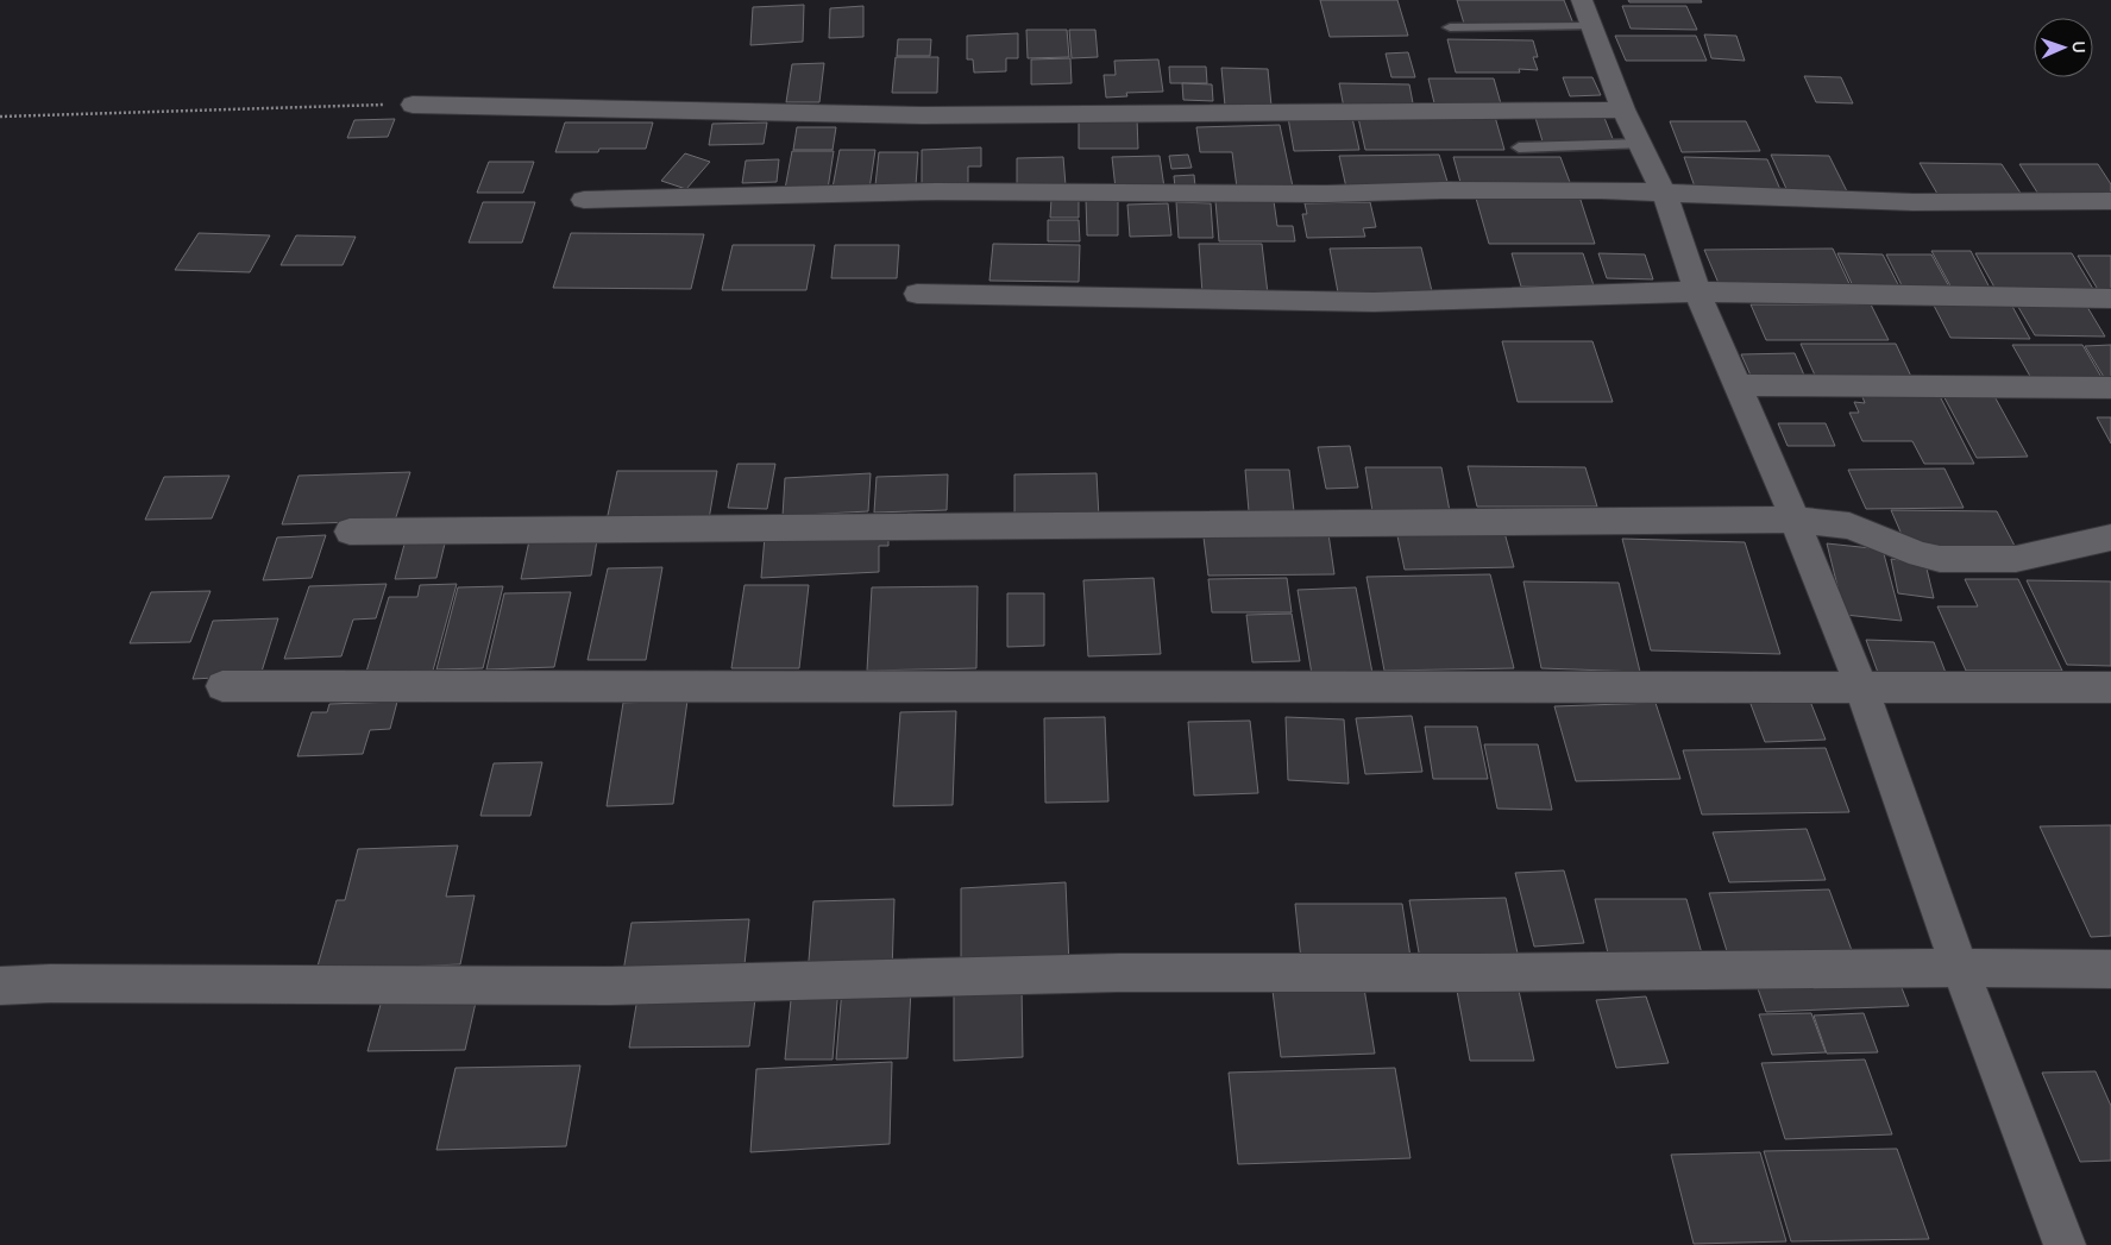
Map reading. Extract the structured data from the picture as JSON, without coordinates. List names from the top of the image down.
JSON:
{
  "north": "right"
}
